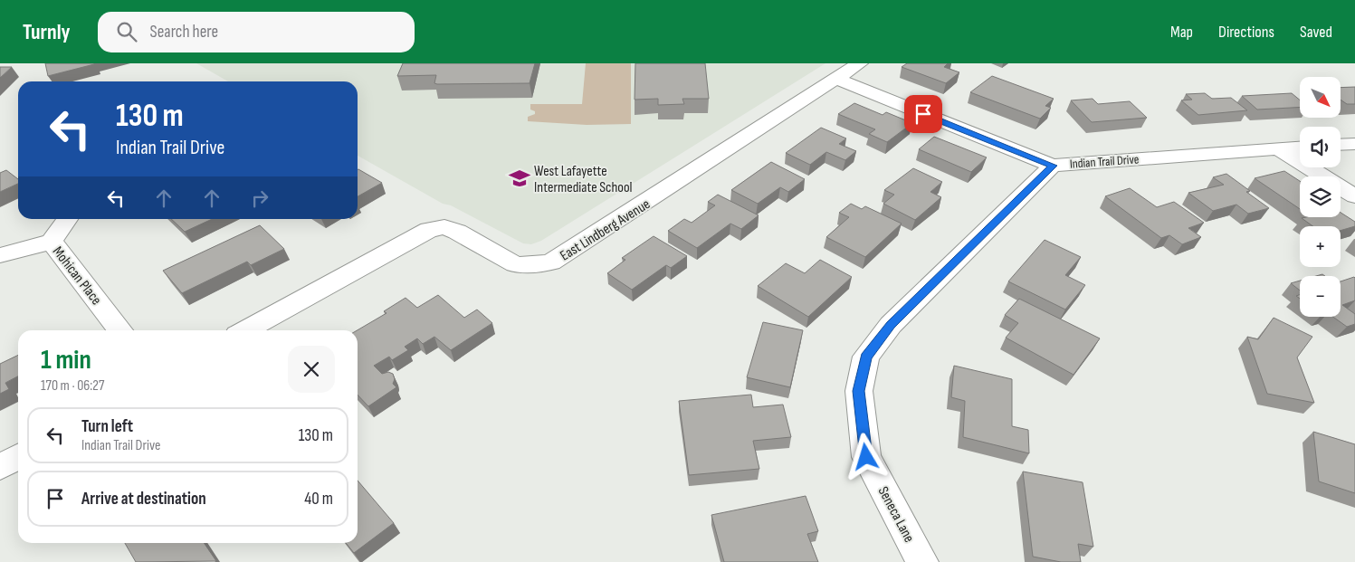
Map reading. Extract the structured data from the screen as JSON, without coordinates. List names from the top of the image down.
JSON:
{
  "streets": {
    "street": [
      "Indian Trail Drive",
      "East Lindberg Avenue",
      "Mohican Place",
      "Seneca Lane"
    ]
  },
  "crossings": [
    ["Indian Trail Drive", "East Lindberg Avenue"],
    ["Indian Trail Drive", "Seneca Lane"]
  ],
  "places": {
    "school or university": ["West Lafayette Intermediate School"]
  },
  "north": "bottom right",
  "page": {
    "header": "Turnly",
    "search": "Search here",
    "nav": ["Map", "Directions", "Saved"],
    "map_buttons": ["+", "−"],
    "turn": ["130 m", "Indian Trail Drive"],
    "heading": ["1 min", "170 m · 06:27"],
    "list": [
      {
        "name": "Turn left",
        "note": "Indian Trail Drive",
        "value": "130 m"
      },
      {
        "name": "Arrive at destination",
        "value": "40 m"
      }
    ]
  }
}
